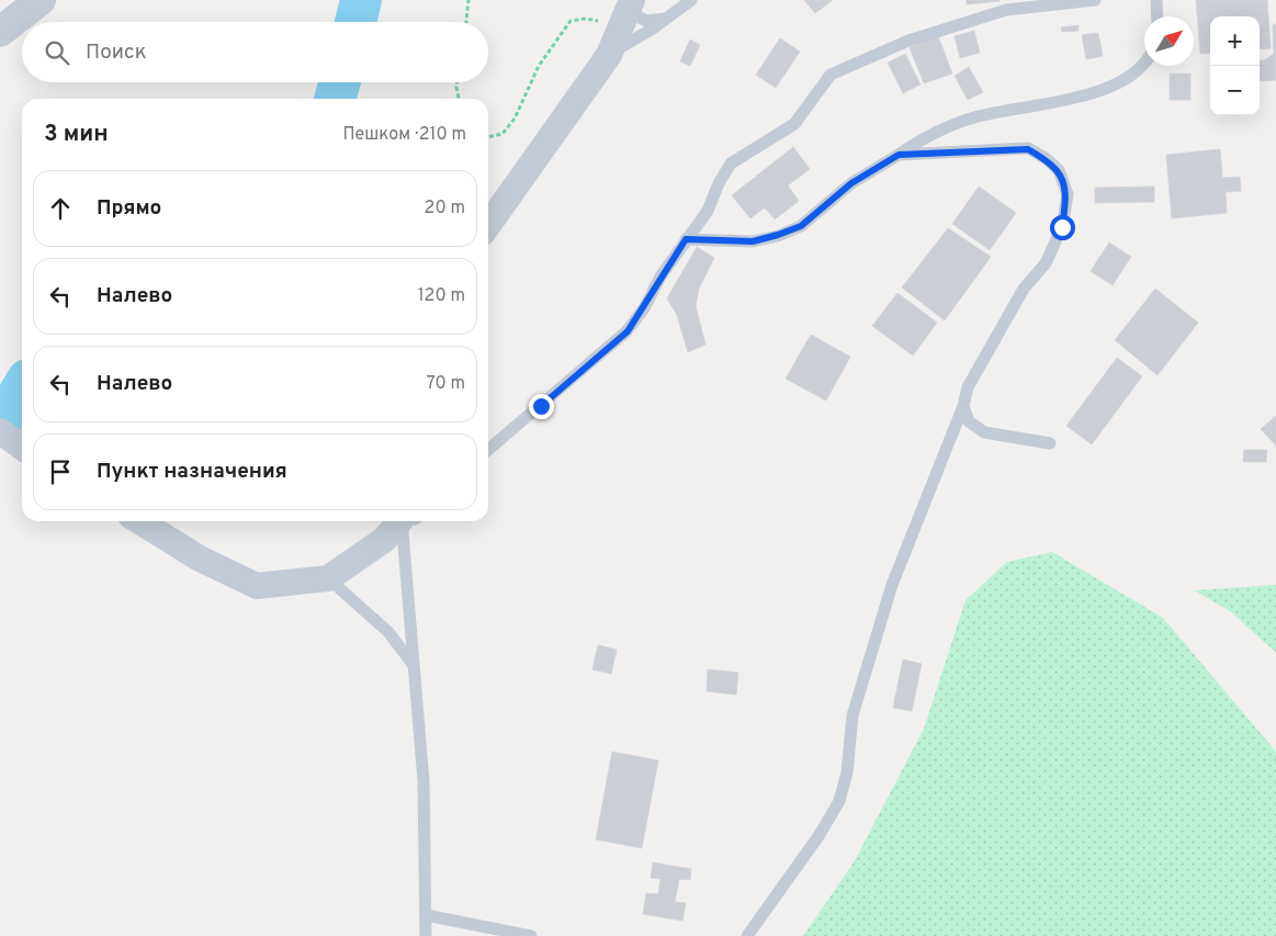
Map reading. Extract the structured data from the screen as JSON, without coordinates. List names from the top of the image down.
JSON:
{
  "north": "top right",
  "page": {
    "map_buttons": ["+", "−"],
    "search": "Поиск",
    "heading": ["3 мин", "Пешком · 210 m"],
    "list": [
      ["Прямо", "20 m"],
      ["Налево", "120 m"],
      ["Налево", "70 m"],
      "Пункт назначения"
    ]
  }
}
